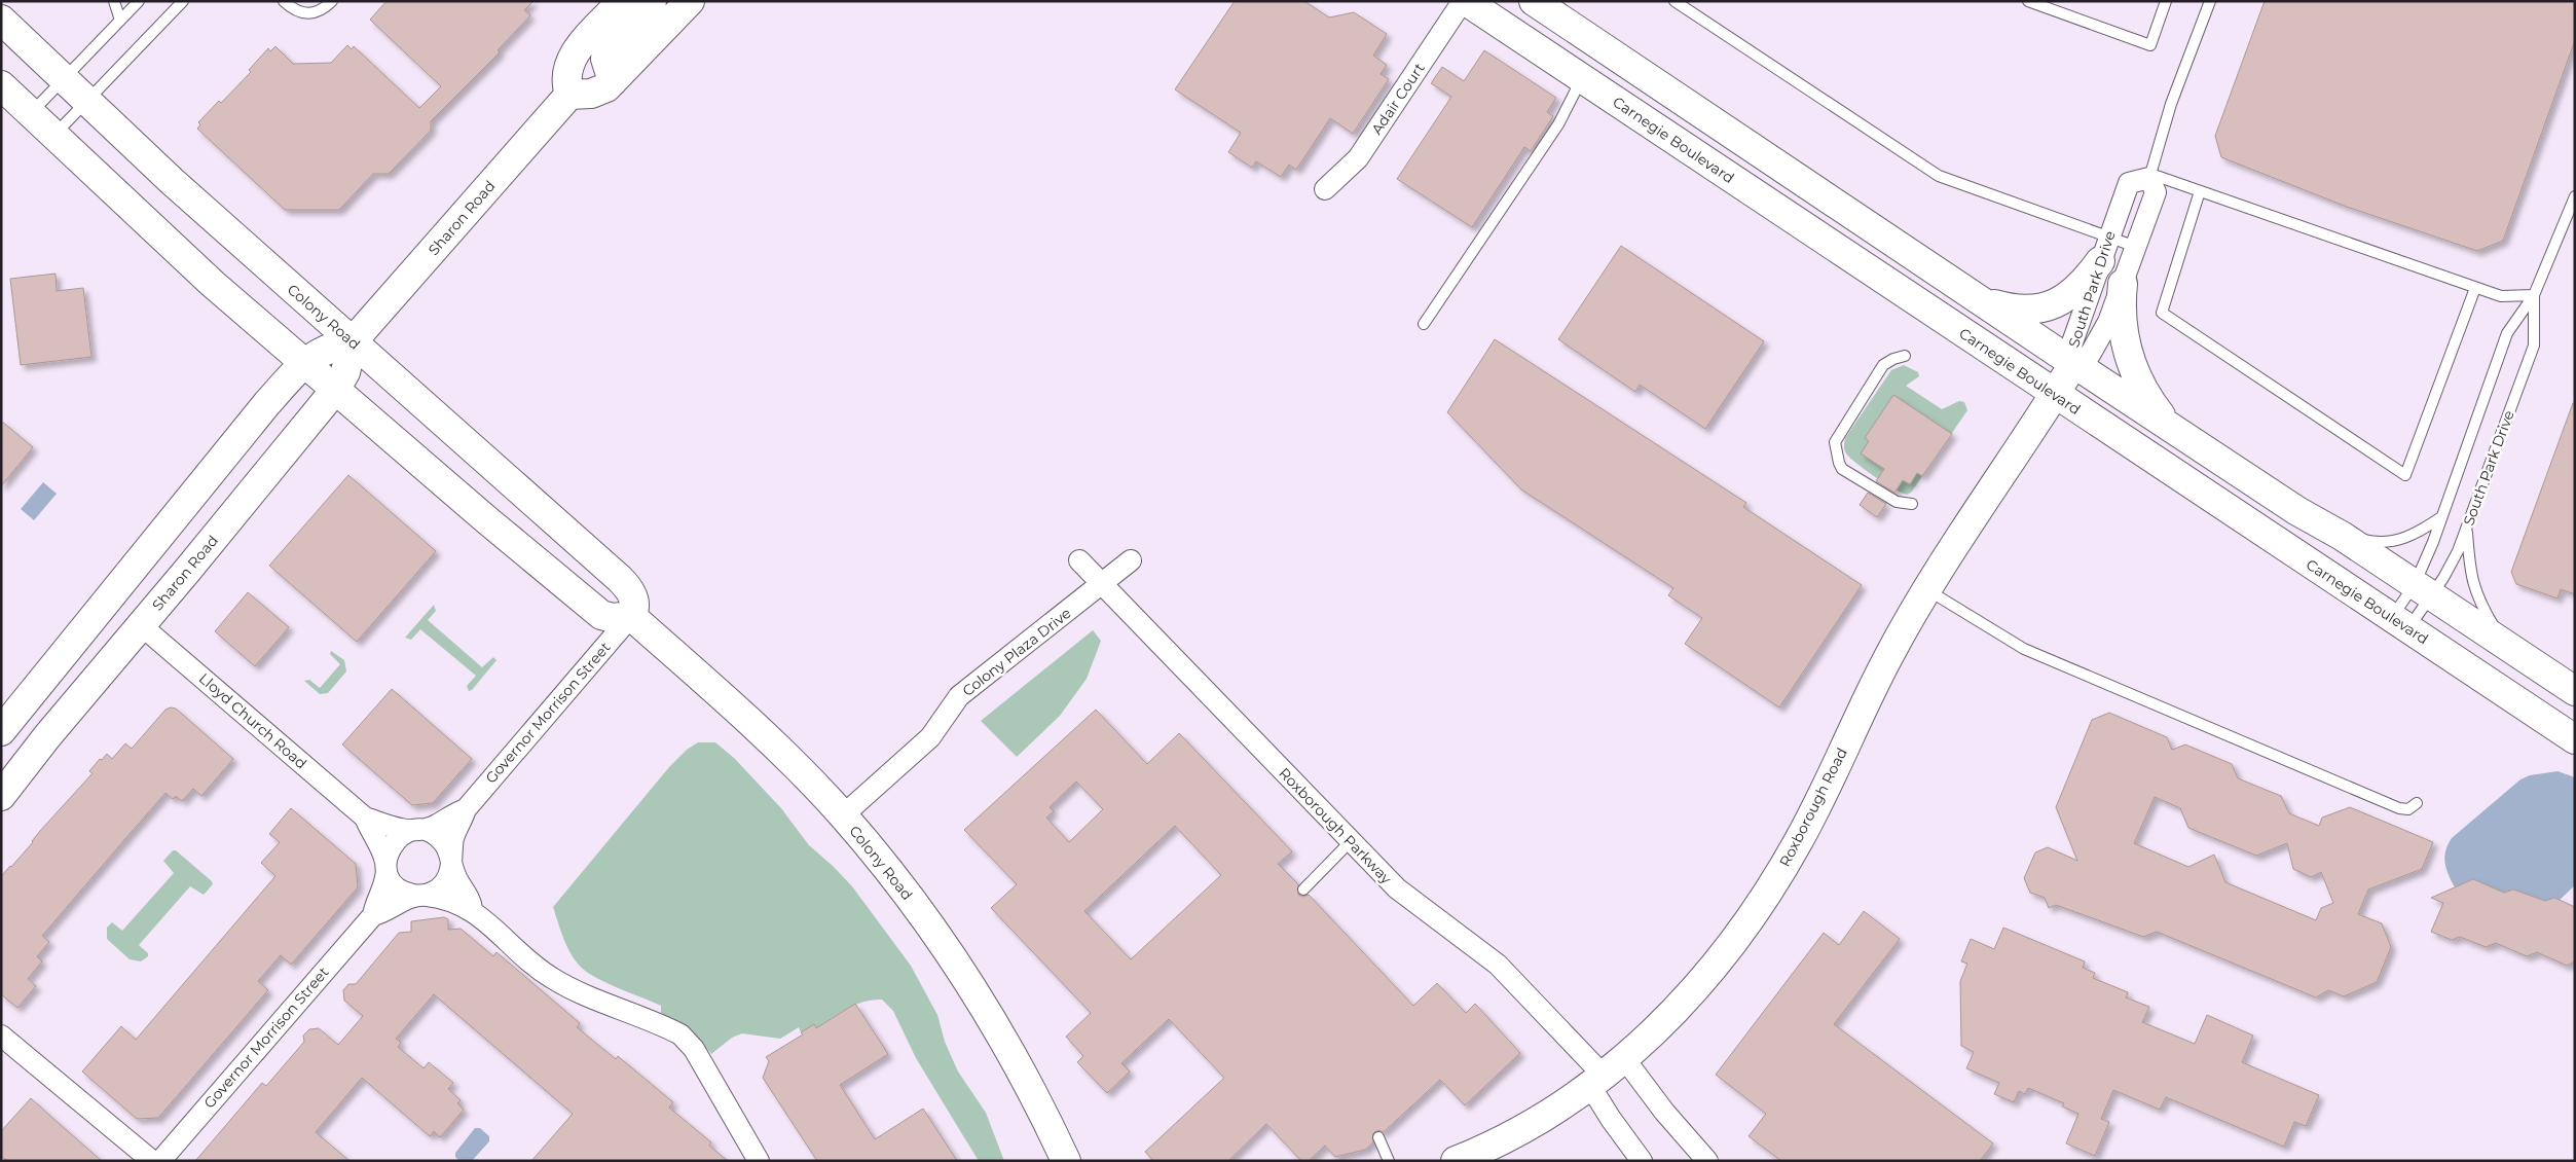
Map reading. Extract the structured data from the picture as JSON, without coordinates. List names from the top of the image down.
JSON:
{
  "streets": {
    "street": [
      "Adair Court",
      "Carnegie Boulevard",
      "Sharon Road",
      "South Park Drive",
      "Colony Road",
      "Colony Plaza Drive",
      "Governor Morrison Street",
      "Lloyd Church Road",
      "Roxborough Road",
      "Roxborough Parkway"
    ]
  },
  "crossings": [
    ["Adair Court", "Carnegie Boulevard"],
    ["Carnegie Boulevard", "South Park Drive"],
    ["Carnegie Boulevard", "Roxborough Road"],
    ["Sharon Road", "Colony Road"],
    ["Sharon Road", "Lloyd Church Road"],
    ["South Park Drive", "Roxborough Road"],
    ["Colony Road", "Colony Plaza Drive"],
    ["Colony Road", "Governor Morrison Street"],
    ["Colony Plaza Drive", "Roxborough Parkway"],
    ["Governor Morrison Street", "Lloyd Church Road"],
    ["Roxborough Road", "Roxborough Parkway"]
  ]
}
